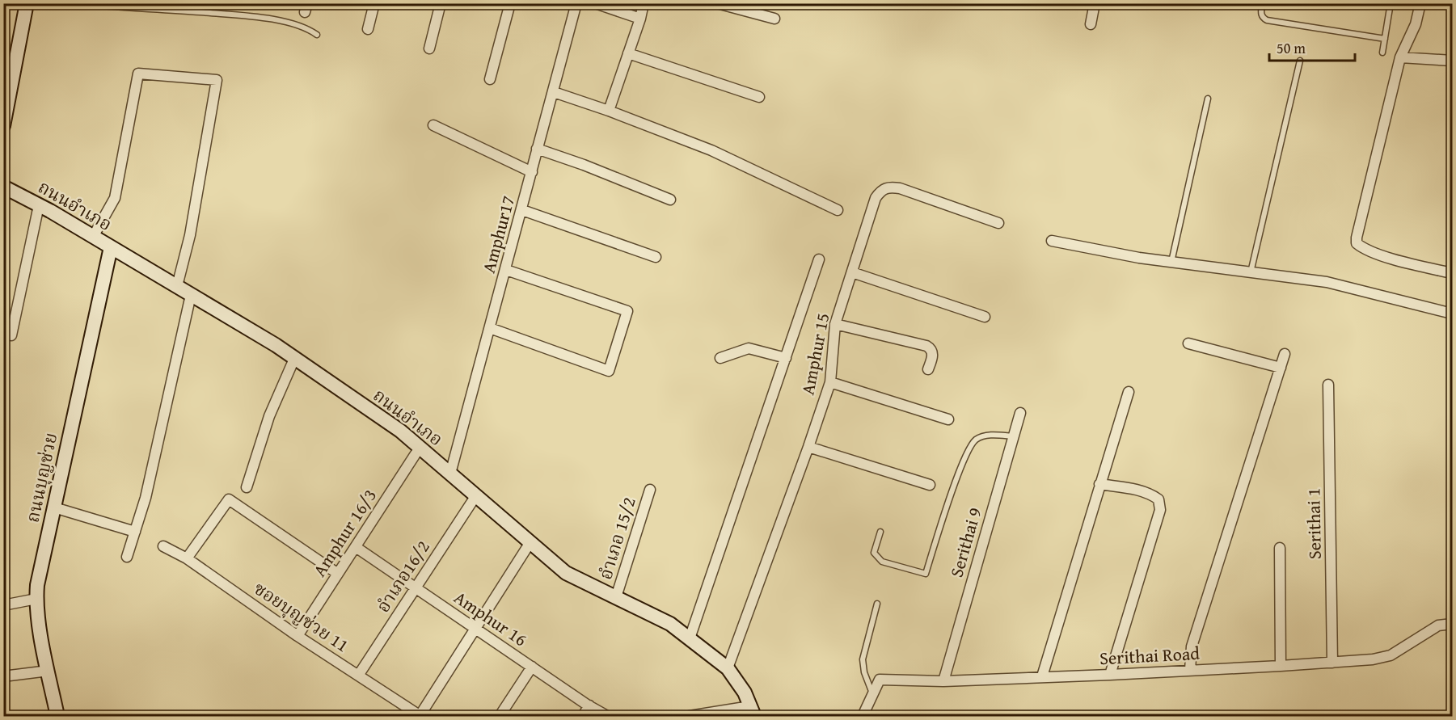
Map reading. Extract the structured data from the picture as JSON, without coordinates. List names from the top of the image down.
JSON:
{
  "streets": {
    "street": [
      "ถนนอำเภอ",
      "Amphur17",
      "Amphur 15",
      "ถนนบุญช่วย",
      "Serithai 1",
      "Amphur 16/3",
      "อำเภอ 15/2",
      "Serithai 9",
      "อำเภอ16/2",
      "ซอยบุญช่วย 11",
      "Amphur 16",
      "Serithai Road"
    ]
  },
  "crossings": [
    ["ถนนอำเภอ", "Amphur17"],
    ["ถนนอำเภอ", "Amphur 15"],
    ["ถนนอำเภอ", "ถนนบุญช่วย"],
    ["ถนนอำเภอ", "Amphur 16/3"],
    ["ถนนอำเภอ", "อำเภอ 15/2"],
    ["ถนนอำเภอ", "อำเภอ16/2"],
    ["Serithai 1", "Serithai Road"],
    ["Amphur 16/3", "ซอยบุญช่วย 11"],
    ["Amphur 16/3", "Amphur 16"],
    ["Serithai 9", "Serithai Road"],
    ["อำเภอ16/2", "ซอยบุญช่วย 11"],
    ["อำเภอ16/2", "Amphur 16"]
  ],
  "scale_bar": "50 m"
}
